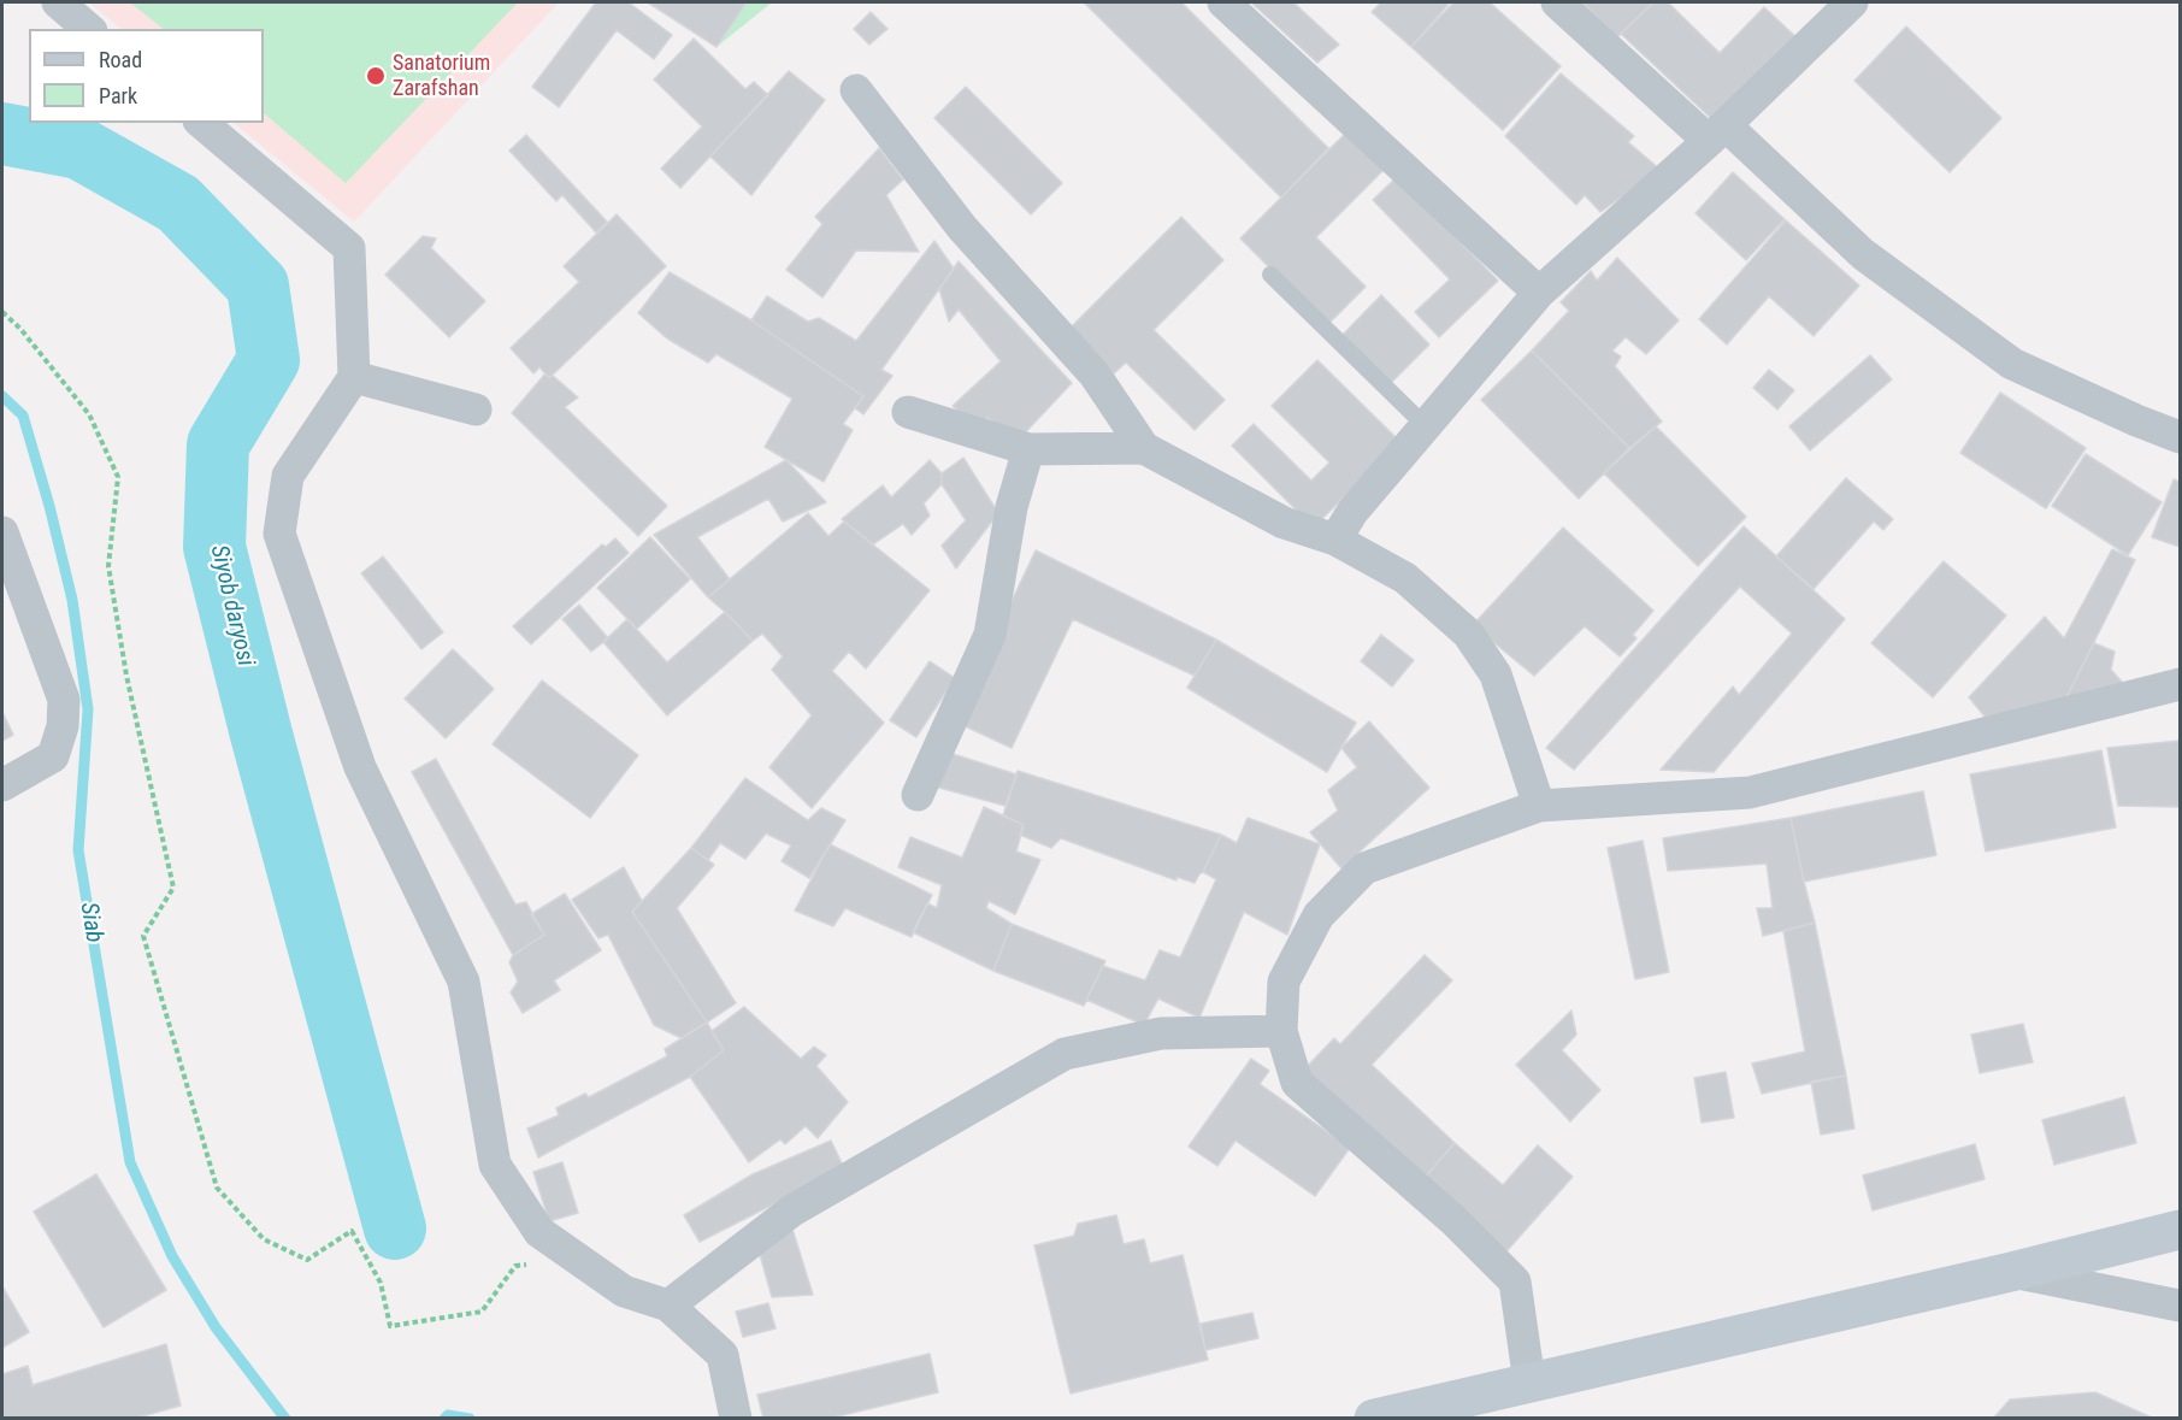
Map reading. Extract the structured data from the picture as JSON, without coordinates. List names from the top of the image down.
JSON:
{
  "water": ["Siyob daryosi", "Siab"],
  "places": ["Sanatorium Zarafshan"],
  "legend": ["Road", "Park"]
}
